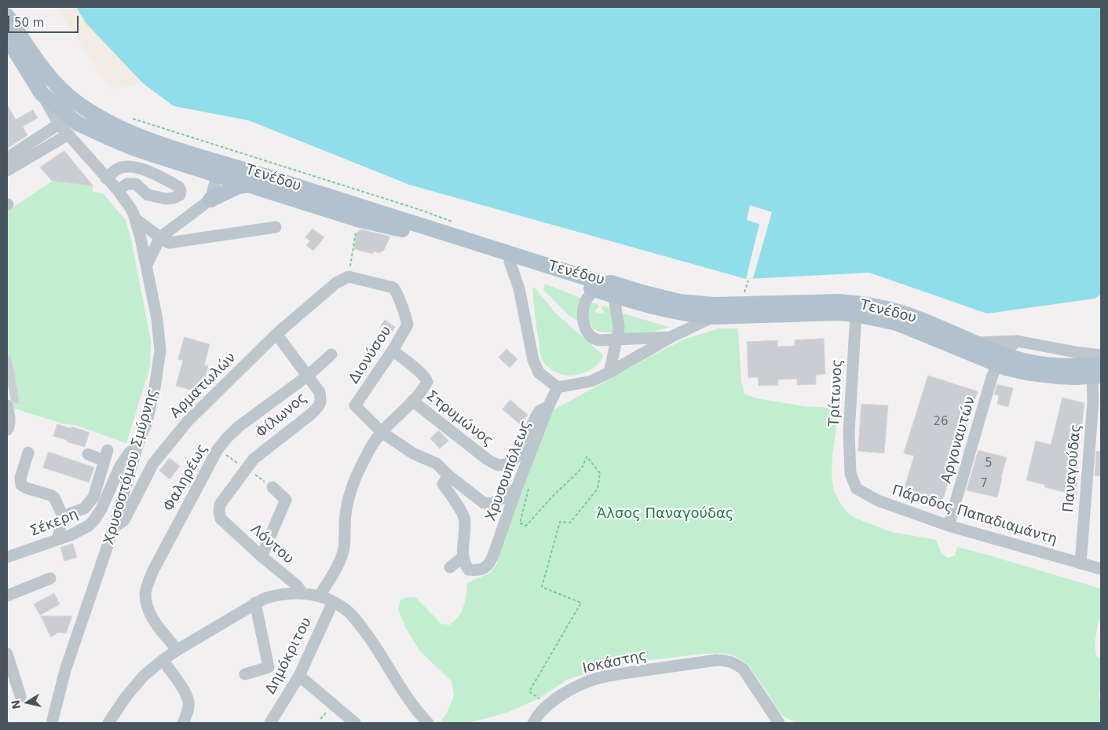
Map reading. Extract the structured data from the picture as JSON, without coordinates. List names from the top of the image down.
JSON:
{
  "streets": {
    "main road": ["Τενέδου", "Χρυσοστόμου Σμύρνης"],
    "street": [
      "Διονύσου",
      "Αρματωλών",
      "Τρίτωνος",
      "Φίλωνος",
      "Στρυμώνος",
      "Αργοναυτών",
      "Παναγούδας",
      "Χρυσουπόλεως",
      "Φαληρέως",
      "Πάροδος Παπαδιαμάντη",
      "Σέκερη",
      "Λόντου",
      "Δημόκριτου",
      "Ιοκάστης"
    ]
  },
  "crossings": [
    ["Τενέδου", "Τρίτωνος"],
    ["Τενέδου", "Αργοναυτών"],
    ["Τενέδου", "Χρυσοστόμου Σμύρνης"],
    ["Τενέδου", "Παναγούδας"],
    ["Διονύσου", "Αρματωλών"],
    ["Αρματωλών", "Φίλωνος"],
    ["Αρματωλών", "Χρυσοστόμου Σμύρνης"],
    ["Τρίτωνος", "Πάροδος Παπαδιαμάντη"],
    ["Φίλωνος", "Φαληρέως"],
    ["Φίλωνος", "Λόντου"],
    ["Στρυμώνος", "Χρυσουπόλεως"],
    ["Αργοναυτών", "Πάροδος Παπαδιαμάντη"],
    ["Χρυσοστόμου Σμύρνης", "Σέκερη"],
    ["Παναγούδας", "Πάροδος Παπαδιαμάντη"]
  ],
  "parks": ["Άλσος Παναγούδας"],
  "house_numbers": ["26", "5", "7"],
  "scale_bar": "50 m",
  "north": "left"
}
